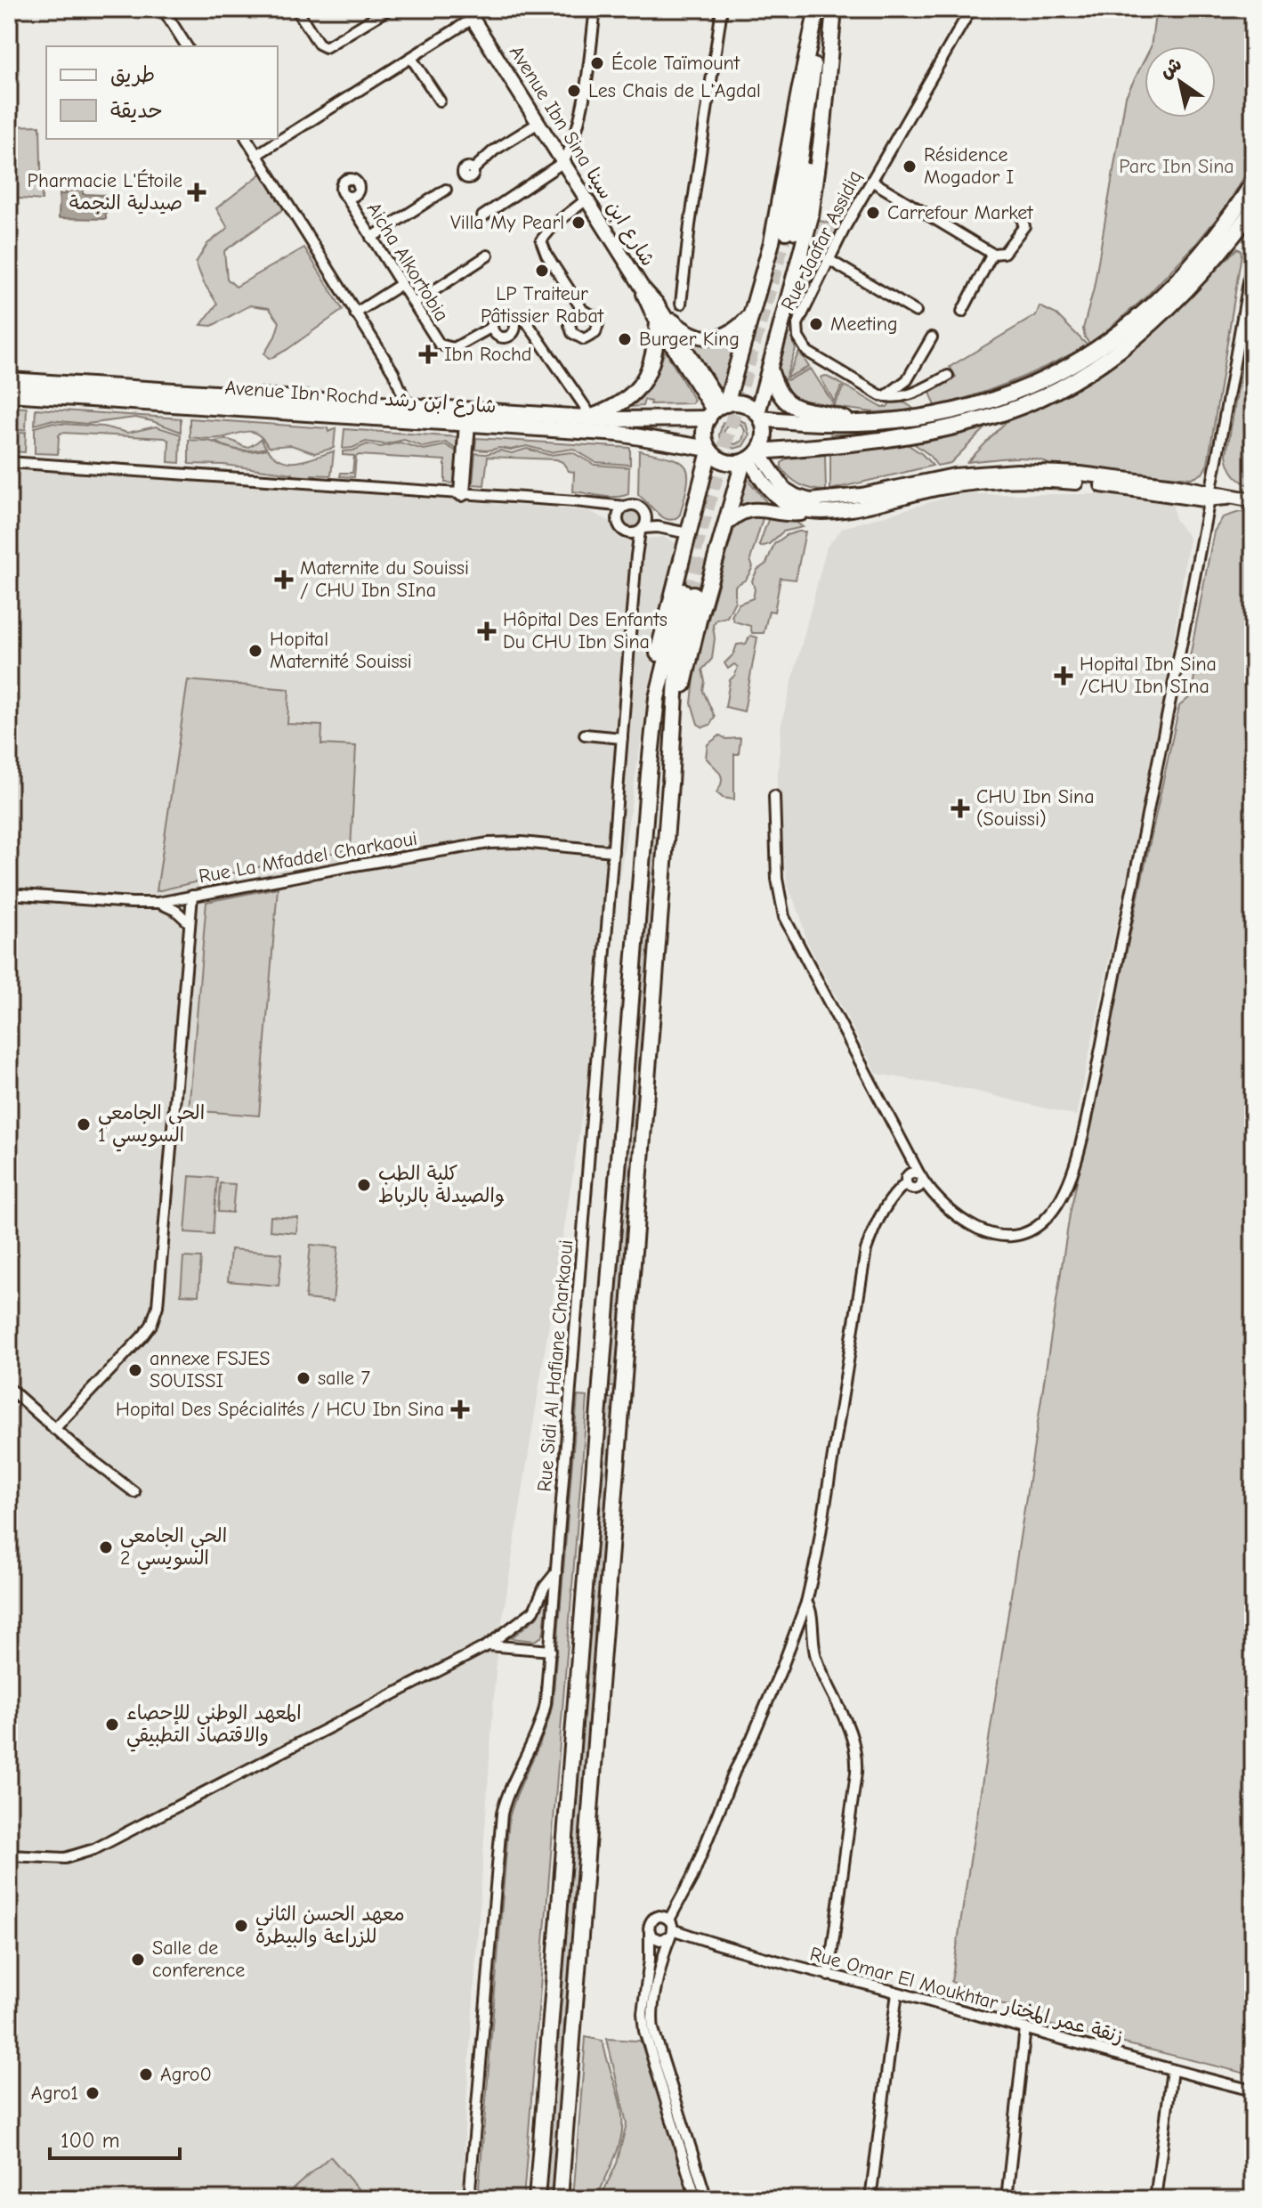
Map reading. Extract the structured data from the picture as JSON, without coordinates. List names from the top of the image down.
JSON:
{
  "streets": {
    "main road": ["Avenue Ibn Sina شارع ابن سينا", "Avenue Ibn Rochd شارع ابن رشد"],
    "street": [
      "Rue Jaafar Assidiq",
      "Aicha Alkortobia",
      "Rue La Mfaddel Charkaoui",
      "Rue Sidi Al Hafiane Charkaoui",
      "Rue Omar El Moukhtar زنقة عمر المختار"
    ]
  },
  "crossings": [
    ["Avenue Ibn Sina شارع ابن سينا", "Avenue Ibn Rochd شارع ابن رشد"],
    ["Rue La Mfaddel Charkaoui", "Rue Sidi Al Hafiane Charkaoui"]
  ],
  "parks": ["Parc Ibn Sina"],
  "places": {
    "other": [
      "École Taïmount",
      "Les Chais de L'Agdal",
      "Résidence Mogador I",
      "Carrefour Market",
      "Villa My Pearl",
      "LP Traiteur Pâtissier Rabat",
      "Meeting",
      "Burger King",
      "Hopital Maternité Souissi",
      "الحي الجامعي السويسي 1",
      "كلية الطب والصيدلة بالرباط",
      "annexe FSJES SOUISSI",
      "salle 7",
      "الحي الجامعي السويسي 2",
      "المعهد الوطني للإحصاء والاقتصاد التطبيقي",
      "معهد الحسن الثاني للزراعة والبيطرة",
      "Salle de conference",
      "Agro0",
      "Agro1"
    ],
    "health": [
      "Pharmacie L'Étoile صيدلية النجمة",
      "Ibn Rochd",
      "Maternite du Souissi / CHU Ibn SIna",
      "Hôpital Des Enfants Du CHU Ibn Sina",
      "Hopital Ibn Sina /CHU Ibn SIna",
      "CHU Ibn Sina (Souissi)",
      "Hopital Des Spécialités / HCU Ibn Sina"
    ]
  },
  "legend": ["طريق", "حديقة"],
  "scale_bar": "100 m",
  "north": "top left"
}
